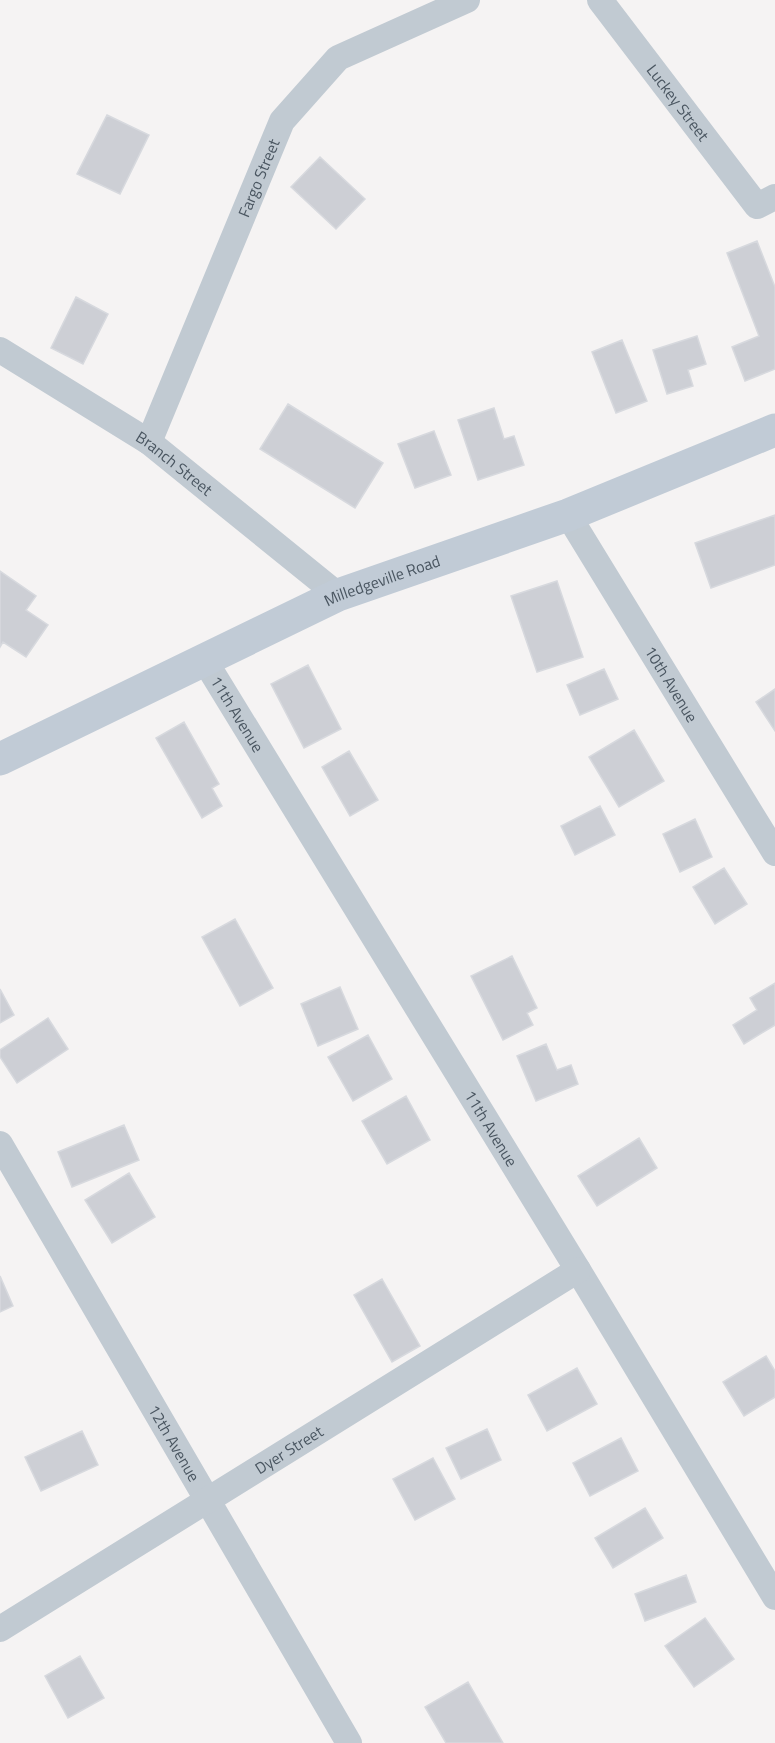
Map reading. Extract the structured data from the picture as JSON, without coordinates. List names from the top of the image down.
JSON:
{
  "streets": {
    "main road": ["Milledgeville Road"],
    "street": [
      "Luckey Street",
      "Fargo Street",
      "Branch Street",
      "10th Avenue",
      "11th Avenue",
      "12th Avenue",
      "Dyer Street"
    ]
  },
  "crossings": [
    ["Fargo Street", "Branch Street"],
    ["Branch Street", "Milledgeville Road"],
    ["Milledgeville Road", "10th Avenue"],
    ["Milledgeville Road", "11th Avenue"],
    ["11th Avenue", "Dyer Street"],
    ["12th Avenue", "Dyer Street"]
  ]
}
